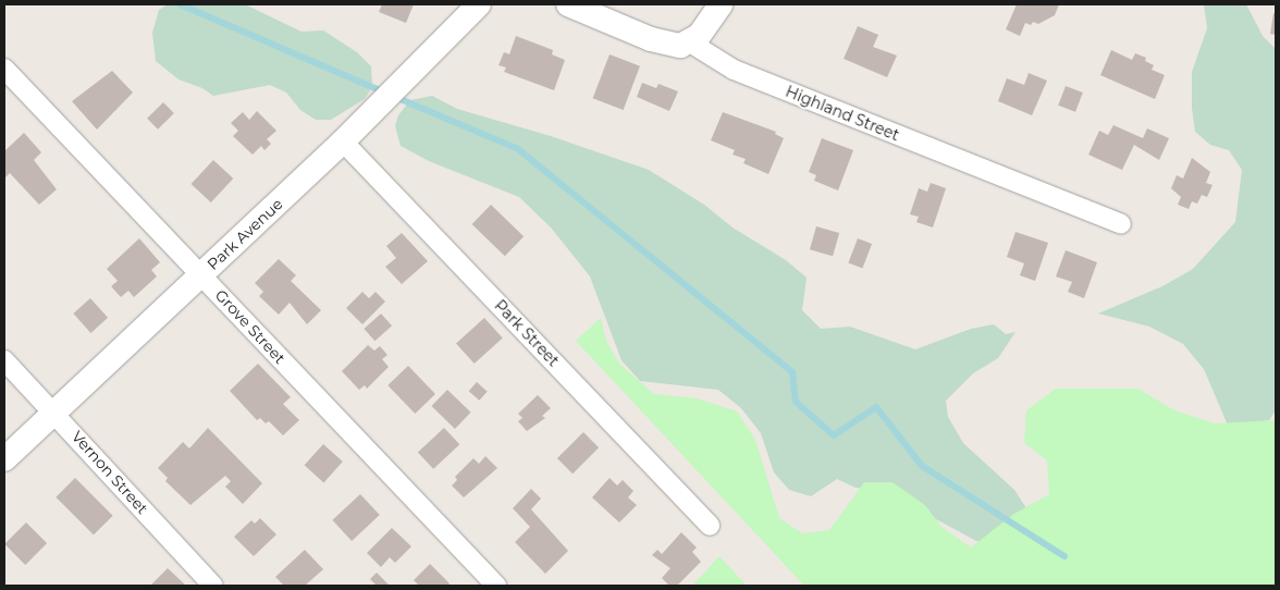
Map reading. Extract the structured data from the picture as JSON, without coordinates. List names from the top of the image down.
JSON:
{
  "streets": {
    "street": [
      "Highland Street",
      "Park Avenue",
      "Grove Street",
      "Park Street",
      "Vernon Street"
    ]
  },
  "crossings": [
    ["Park Avenue", "Grove Street"],
    ["Park Avenue", "Park Street"],
    ["Park Avenue", "Vernon Street"]
  ]
}
